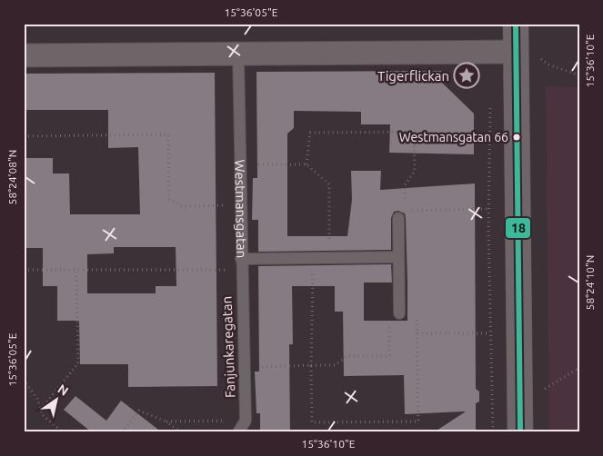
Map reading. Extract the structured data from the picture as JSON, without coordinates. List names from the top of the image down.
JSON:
{
  "streets": {
    "lane": ["Westmansgatan", "Fanjunkaregatan"]
  },
  "crossings": [
    ["Westmansgatan", "Fanjunkaregatan"]
  ],
  "places": {
    "place": ["Tigerflickan"],
    "other": ["Westmansgatan 66"]
  },
  "lines": ["transit line 18"],
  "north": "top right",
  "coordinates": [
    "15°36'05\"E",
    "15°36'10\"E",
    "58°24'08\"N",
    "58°24'10\"N"
  ]
}
